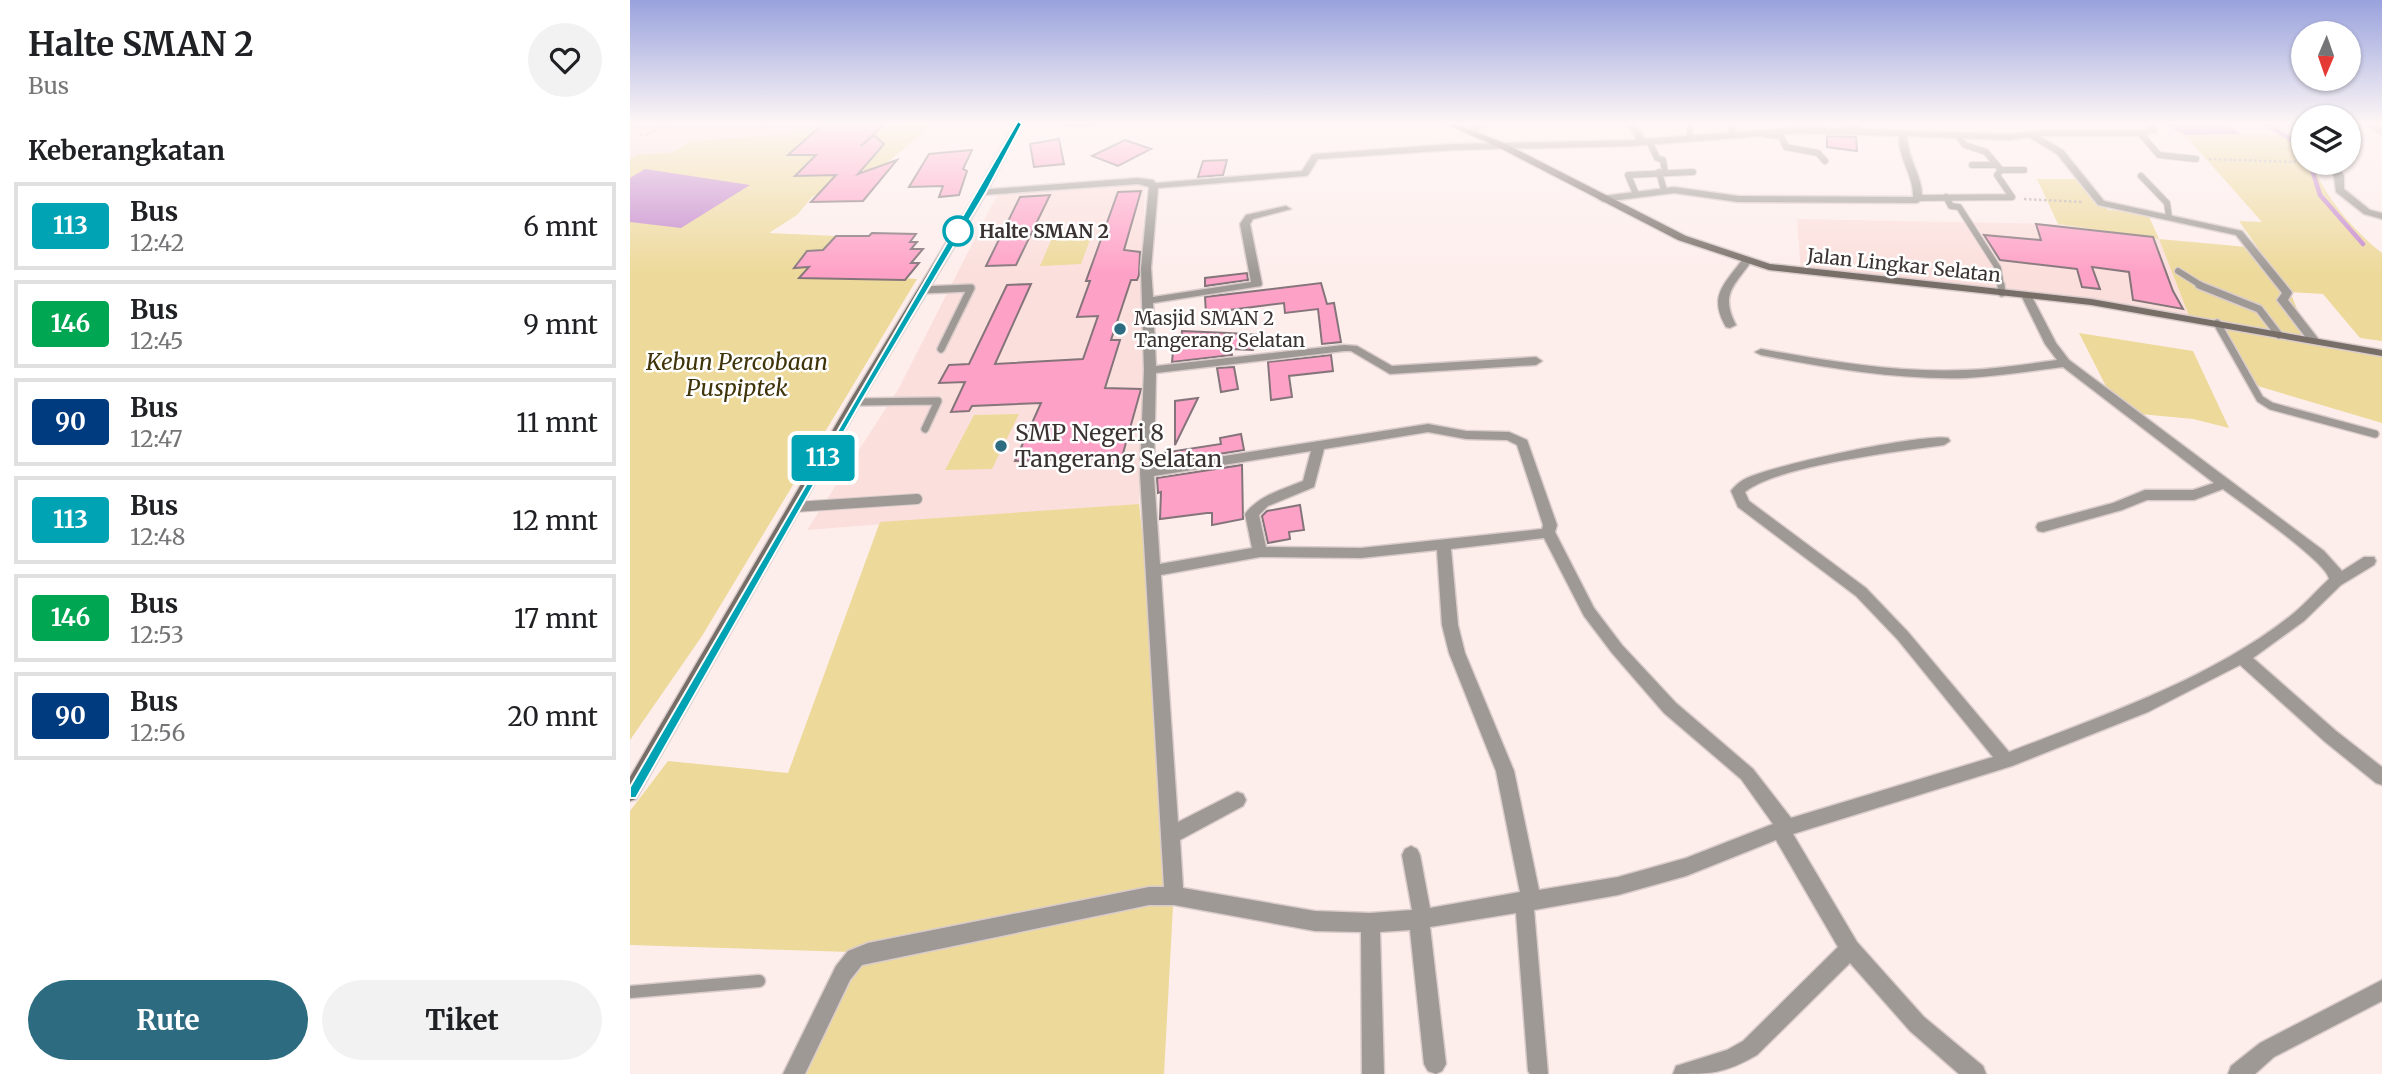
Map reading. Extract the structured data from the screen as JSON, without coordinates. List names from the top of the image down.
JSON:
{
  "streets": {
    "main road": ["Jalan Lingkar Selatan"]
  },
  "parks": ["Kebun Percobaan Puspiptek"],
  "places": ["Halte SMAN 2", "Masjid SMAN 2 Tangerang Selatan", "SMP Negeri 8 Tangerang Selatan"],
  "lines": ["bus line 113"],
  "north": "bottom",
  "page": {
    "heading": [
      ["Halte SMAN 2", "Bus"],
      "Keberangkatan"
    ],
    "on_map": "113",
    "list": [
      {
        "mark": "113",
        "name": "Bus",
        "note": "12:42",
        "value": "6 mnt"
      },
      {
        "mark": "146",
        "name": "Bus",
        "note": "12:45",
        "value": "9 mnt"
      },
      {
        "mark": "90",
        "name": "Bus",
        "note": "12:47",
        "value": "11 mnt"
      },
      {
        "mark": "113",
        "name": "Bus",
        "note": "12:48",
        "value": "12 mnt"
      },
      {
        "mark": "146",
        "name": "Bus",
        "note": "12:53",
        "value": "17 mnt"
      },
      {
        "mark": "90",
        "name": "Bus",
        "note": "12:56",
        "value": "20 mnt"
      }
    ],
    "buttons": ["Rute", "Tiket"]
  }
}
